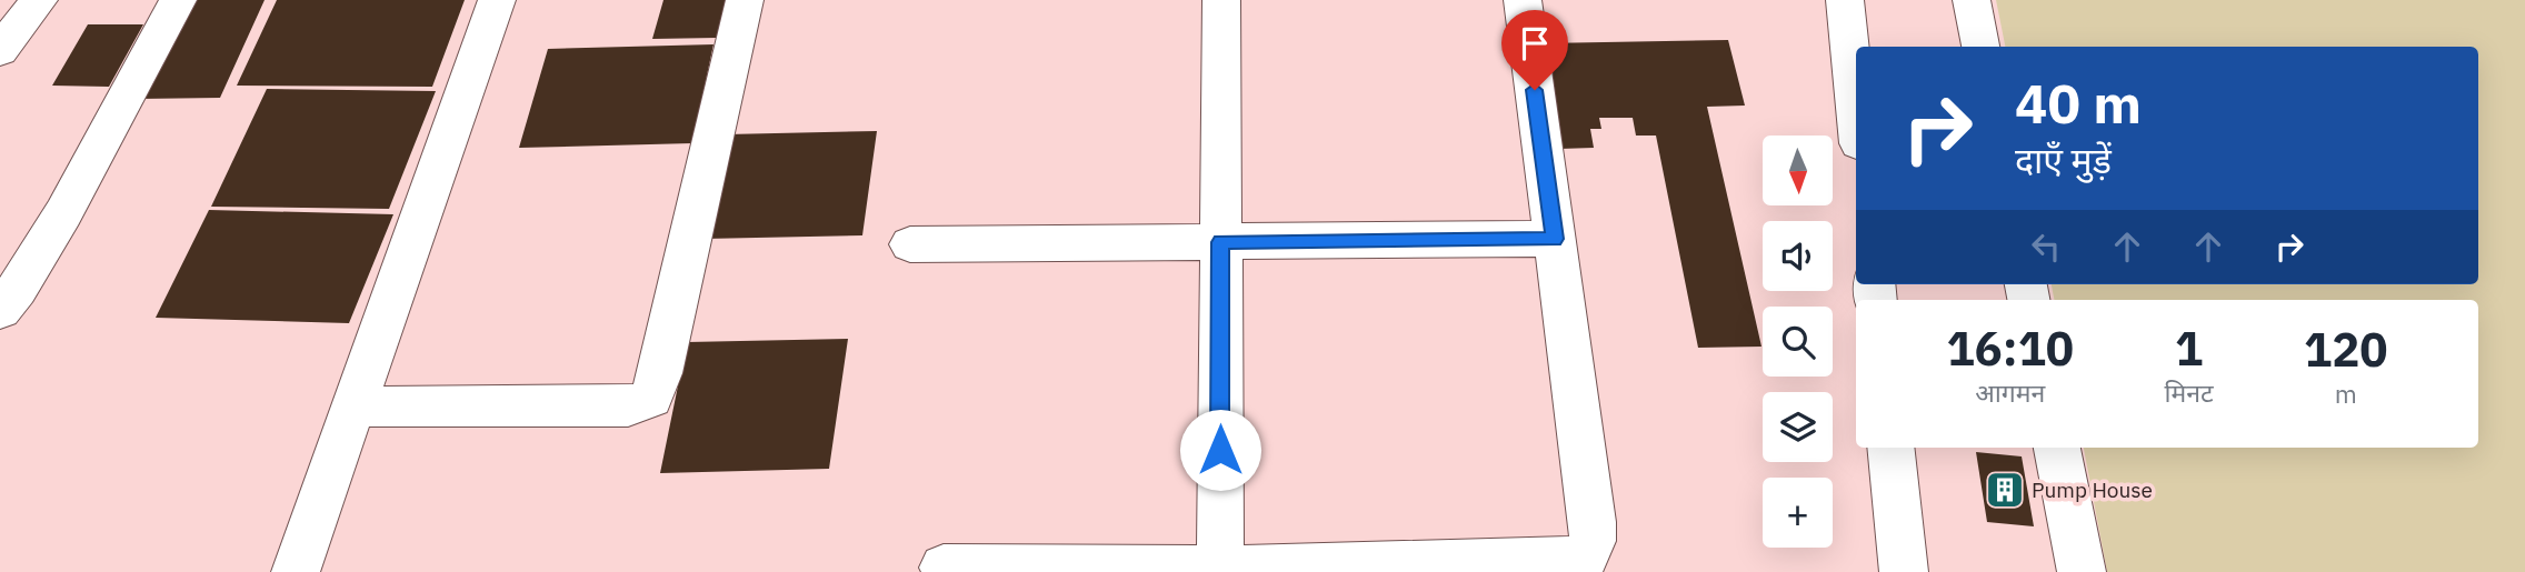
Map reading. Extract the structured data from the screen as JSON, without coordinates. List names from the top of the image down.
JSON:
{
  "places": {
    "building": ["Pump House"]
  },
  "north": "bottom",
  "page": {
    "turn": ["40 m", "दाएँ मुड़ें"],
    "map_buttons": "+",
    "eta": [
      "16:10",
      "आगमन",
      "1",
      "मिनट",
      "120",
      "m"
    ]
  }
}
